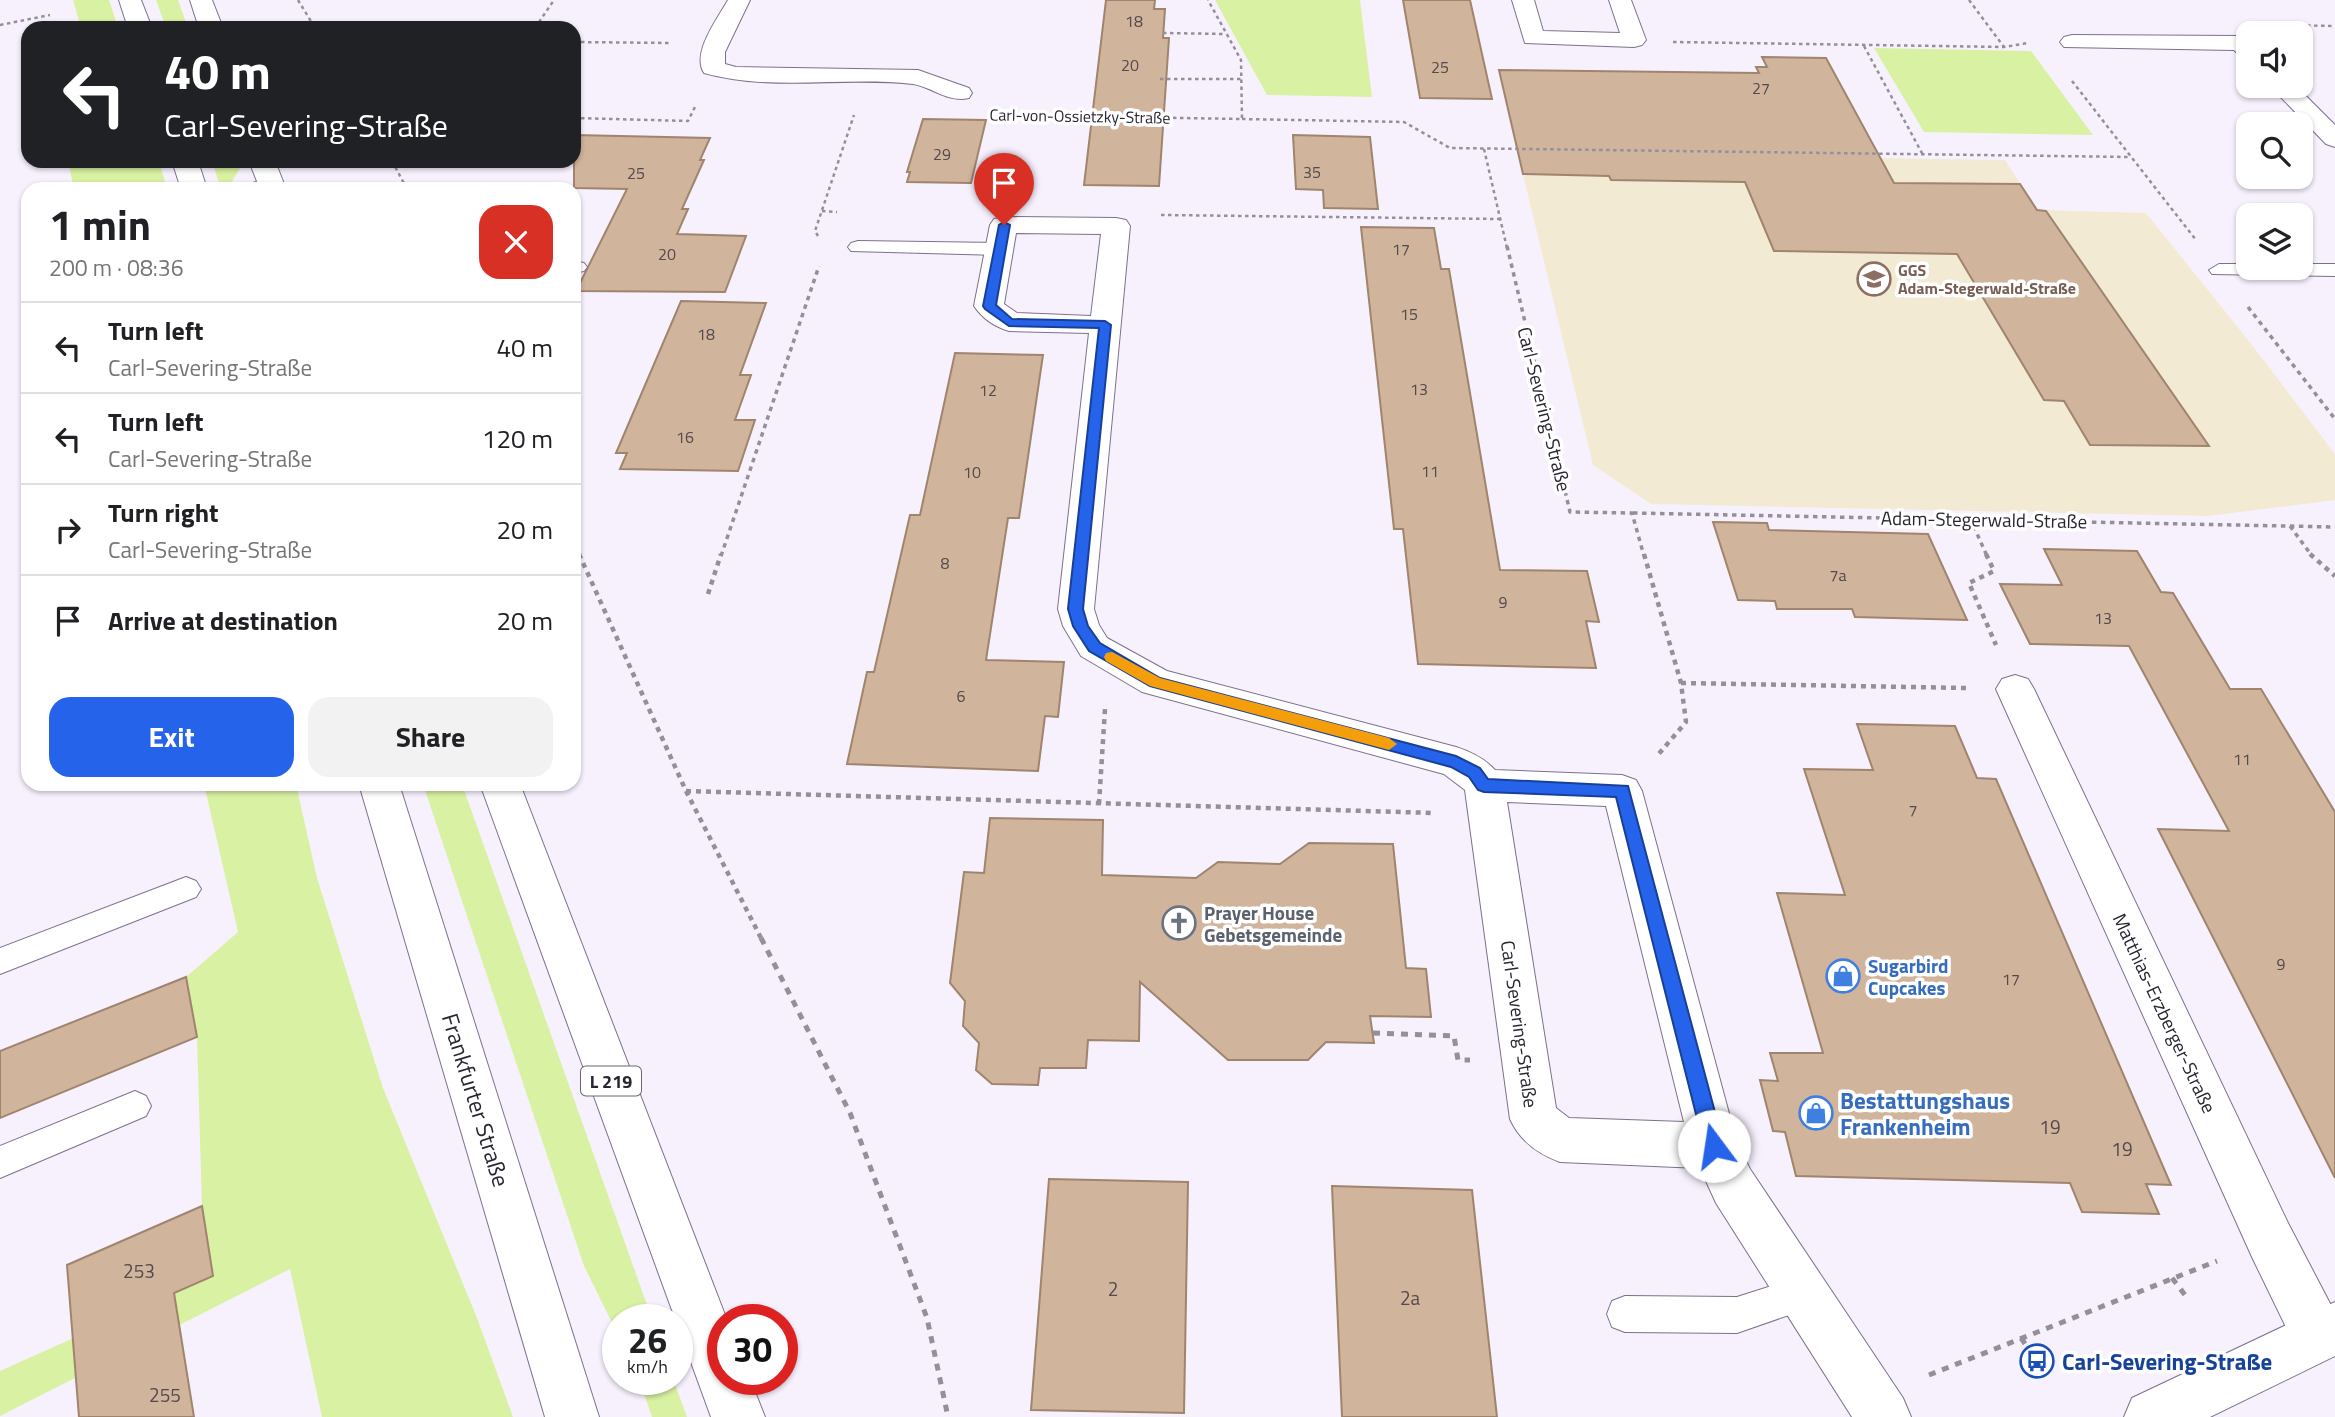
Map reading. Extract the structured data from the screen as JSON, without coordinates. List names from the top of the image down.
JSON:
{
  "streets": {
    "street": [
      "Carl-Severing-Straße",
      "Matthias-Erzberger-Straße",
      "L 219",
      "Frankfurter Straße"
    ],
    "path": ["Carl-von-Ossietzky-Straße", "Adam-Stegerwald-Straße"]
  },
  "crossings": [
    ["Carl-Severing-Straße", "Adam-Stegerwald-Straße"]
  ],
  "places": {
    "school or university": ["GGS Adam-Stegerwald-Straße"],
    "church": ["Prayer House Gebetsgemeinde"],
    "shop": ["Sugarbird Cupcakes", "Bestattungshaus Frankenheim"],
    "bus stop": ["Carl-Severing-Straße"]
  },
  "house_numbers": [
    "18",
    "20",
    "25",
    "27",
    "29",
    "35",
    "25",
    "17",
    "20",
    "15",
    "18",
    "13",
    "12",
    "16",
    "11",
    "10",
    "8",
    "7a",
    "9",
    "13",
    "6",
    "11",
    "7",
    "9",
    "17",
    "19",
    "19",
    "253",
    "2",
    "2a",
    "255"
  ],
  "page": {
    "turn": ["40 m", "Carl-Severing-Straße"],
    "heading": ["1 min", "200 m · 08:36"],
    "list": [
      {
        "name": "Turn left",
        "note": "Carl-Severing-Straße",
        "value": "40 m"
      },
      {
        "name": "Turn left",
        "note": "Carl-Severing-Straße",
        "value": "120 m"
      },
      {
        "name": "Turn right",
        "note": "Carl-Severing-Straße",
        "value": "20 m"
      },
      {
        "name": "Arrive at destination",
        "value": "20 m"
      }
    ],
    "buttons": ["Exit", "Share"],
    "speed": "26 km/h",
    "limit": "30"
  }
}
